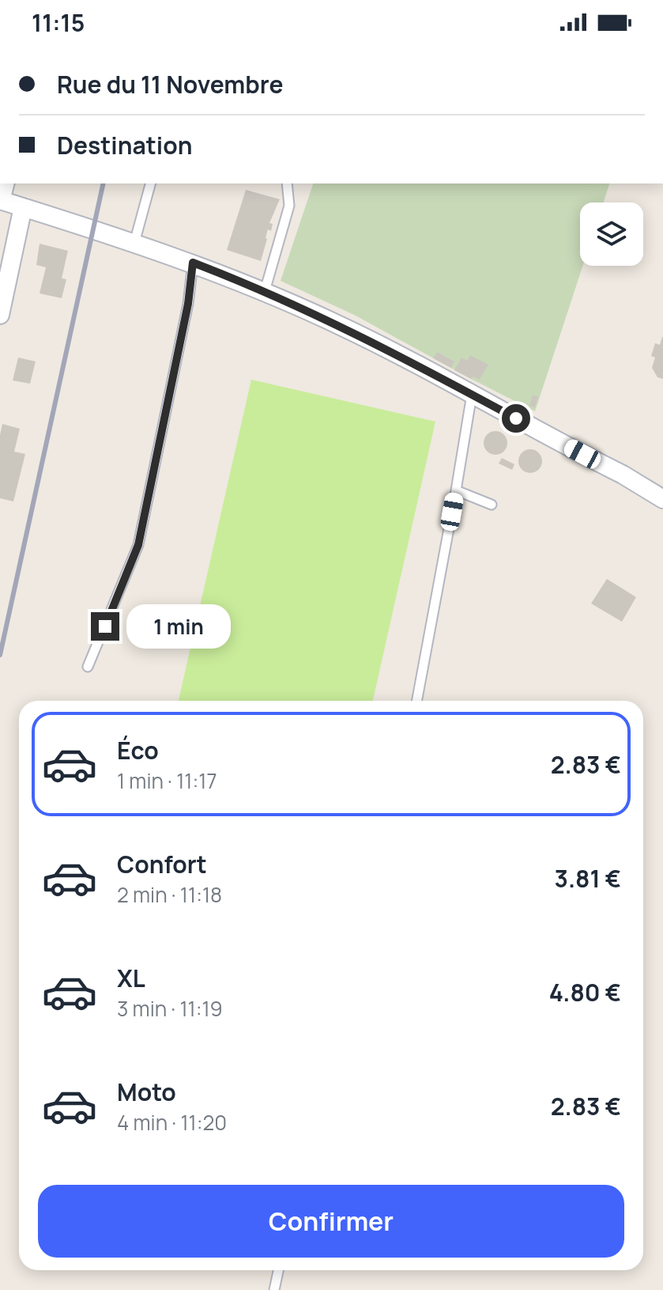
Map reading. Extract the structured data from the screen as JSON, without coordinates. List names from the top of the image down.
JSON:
{
  "page": {
    "status": "11:15",
    "banner": ["Rue du 11 Novembre", "Destination"],
    "bubble": "1 min",
    "list": [
      {
        "name": "Éco",
        "note": "1 min · 11:17",
        "value": "2.83 €"
      },
      {
        "name": "Confort",
        "note": "2 min · 11:18",
        "value": "3.81 €"
      },
      {
        "name": "XL",
        "note": "3 min · 11:19",
        "value": "4.80 €"
      },
      {
        "name": "Moto",
        "note": "4 min · 11:20",
        "value": "2.83 €"
      }
    ],
    "buttons": "Confirmer"
  }
}
